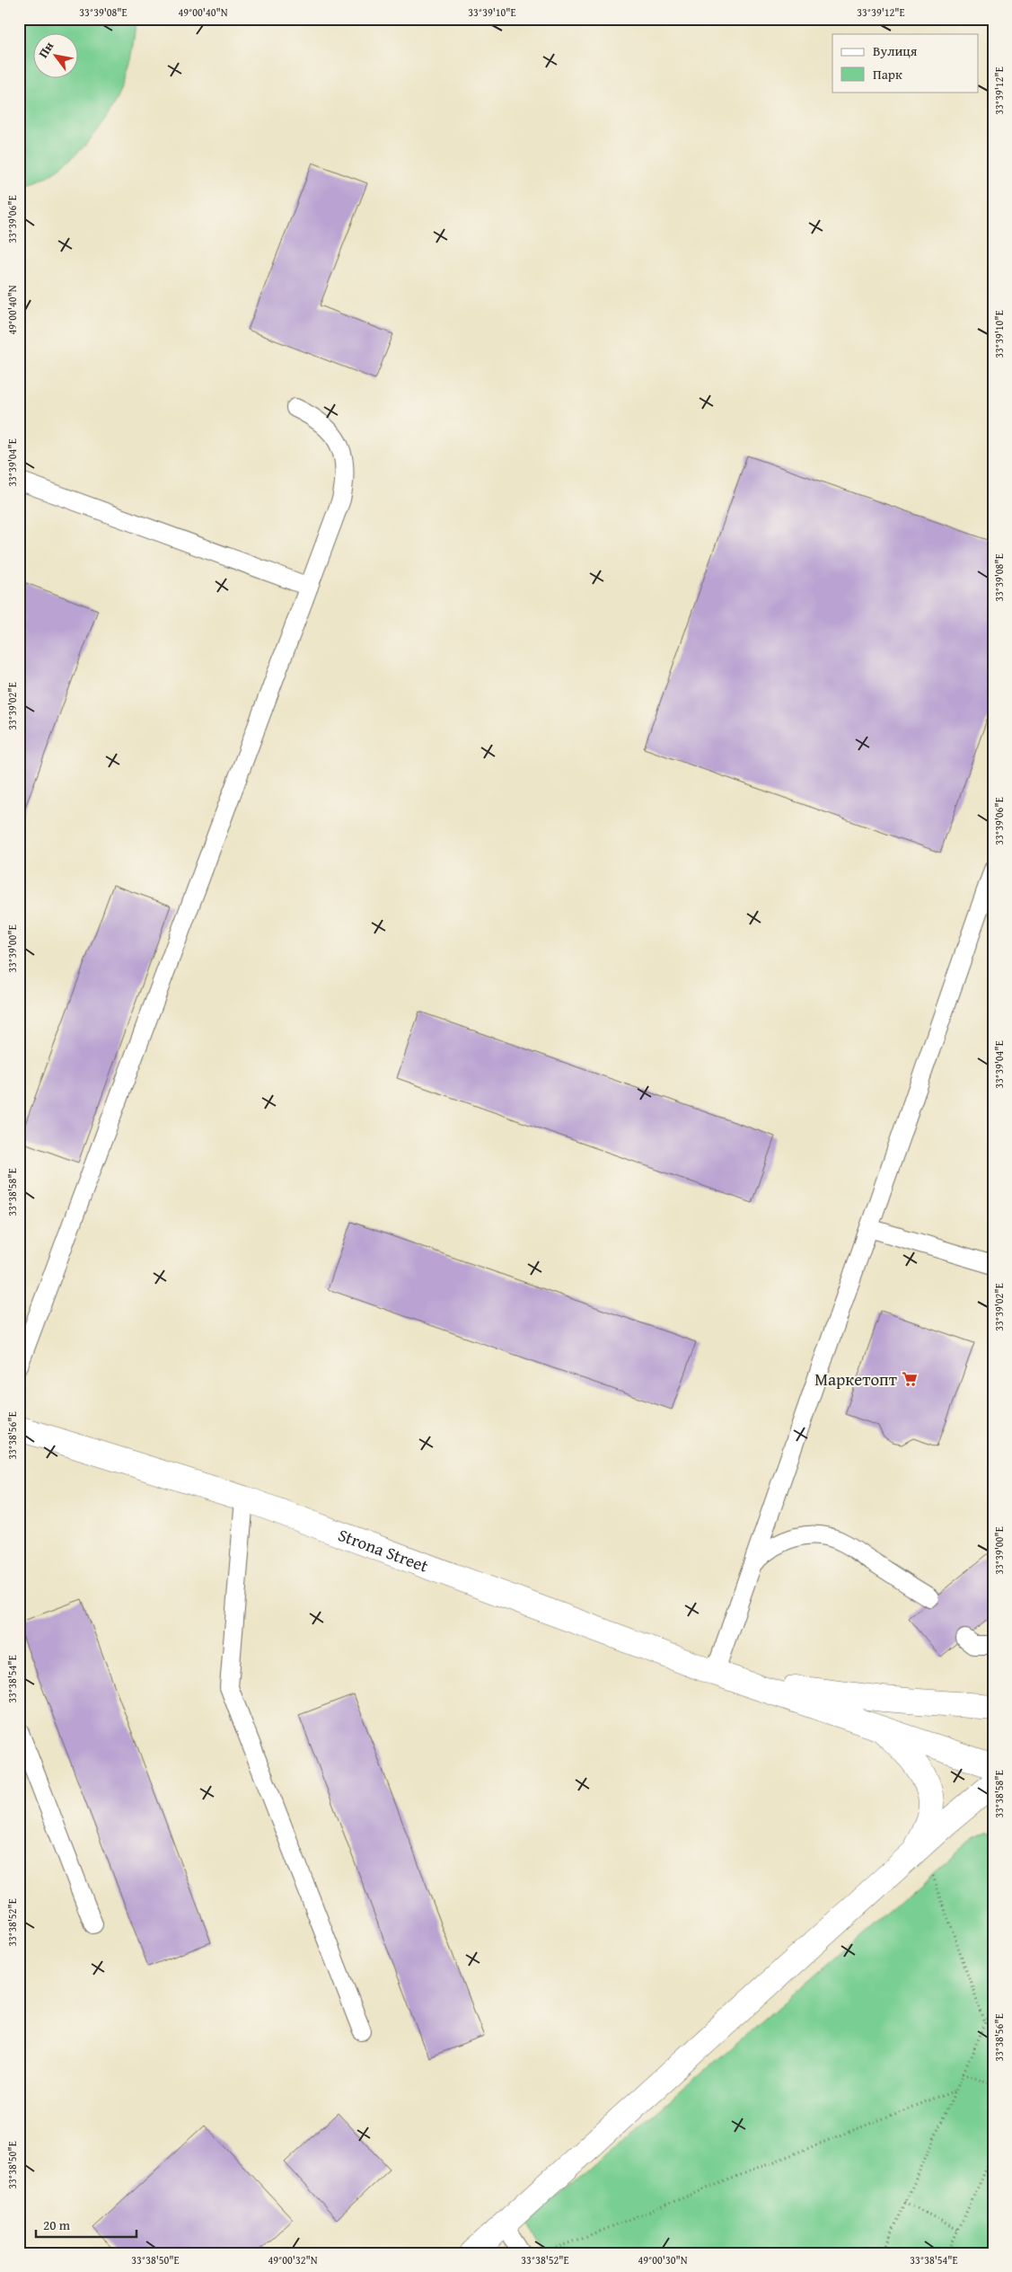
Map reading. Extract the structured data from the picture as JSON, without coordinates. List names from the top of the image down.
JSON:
{
  "streets": {
    "street": ["Strona Street"]
  },
  "places": {
    "supermarket": ["Маркетопт"]
  },
  "legend": ["Вулиця", "Парк"],
  "scale_bar": "20 m",
  "north": "top left",
  "coordinates": [
    "33°39'08\"E",
    "49°00'40\"N",
    "33°39'10\"E",
    "33°39'12\"E",
    "33°39'06\"E",
    "33°39'04\"E",
    "33°39'02\"E",
    "33°39'00\"E",
    "33°38'58\"E",
    "33°38'56\"E",
    "33°38'54\"E",
    "33°38'52\"E",
    "33°38'50\"E",
    "49°00'32\"N",
    "49°00'30\"N"
  ]
}
